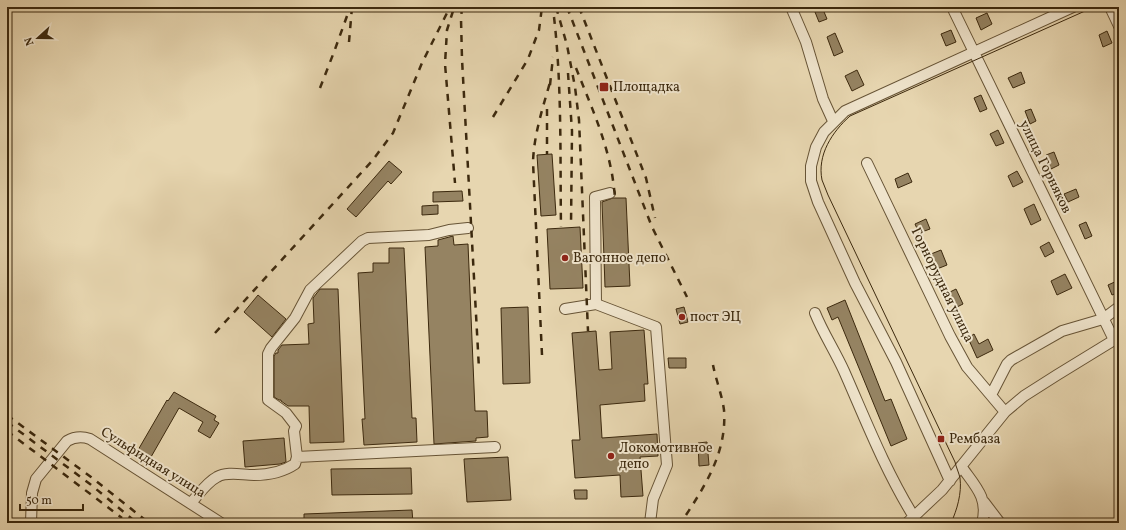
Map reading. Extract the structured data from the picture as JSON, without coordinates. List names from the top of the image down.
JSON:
{
  "streets": {
    "street": ["улица Горняков", "Горнорудная улица", "Сульфидная улица"]
  },
  "places": {
    "transit": ["Площадка", "Рембаза"],
    "other": ["Вагонное депо", "пост ЭЦ", "Локомотивное депо"]
  },
  "scale_bar": "50 m",
  "north": "left"
}
